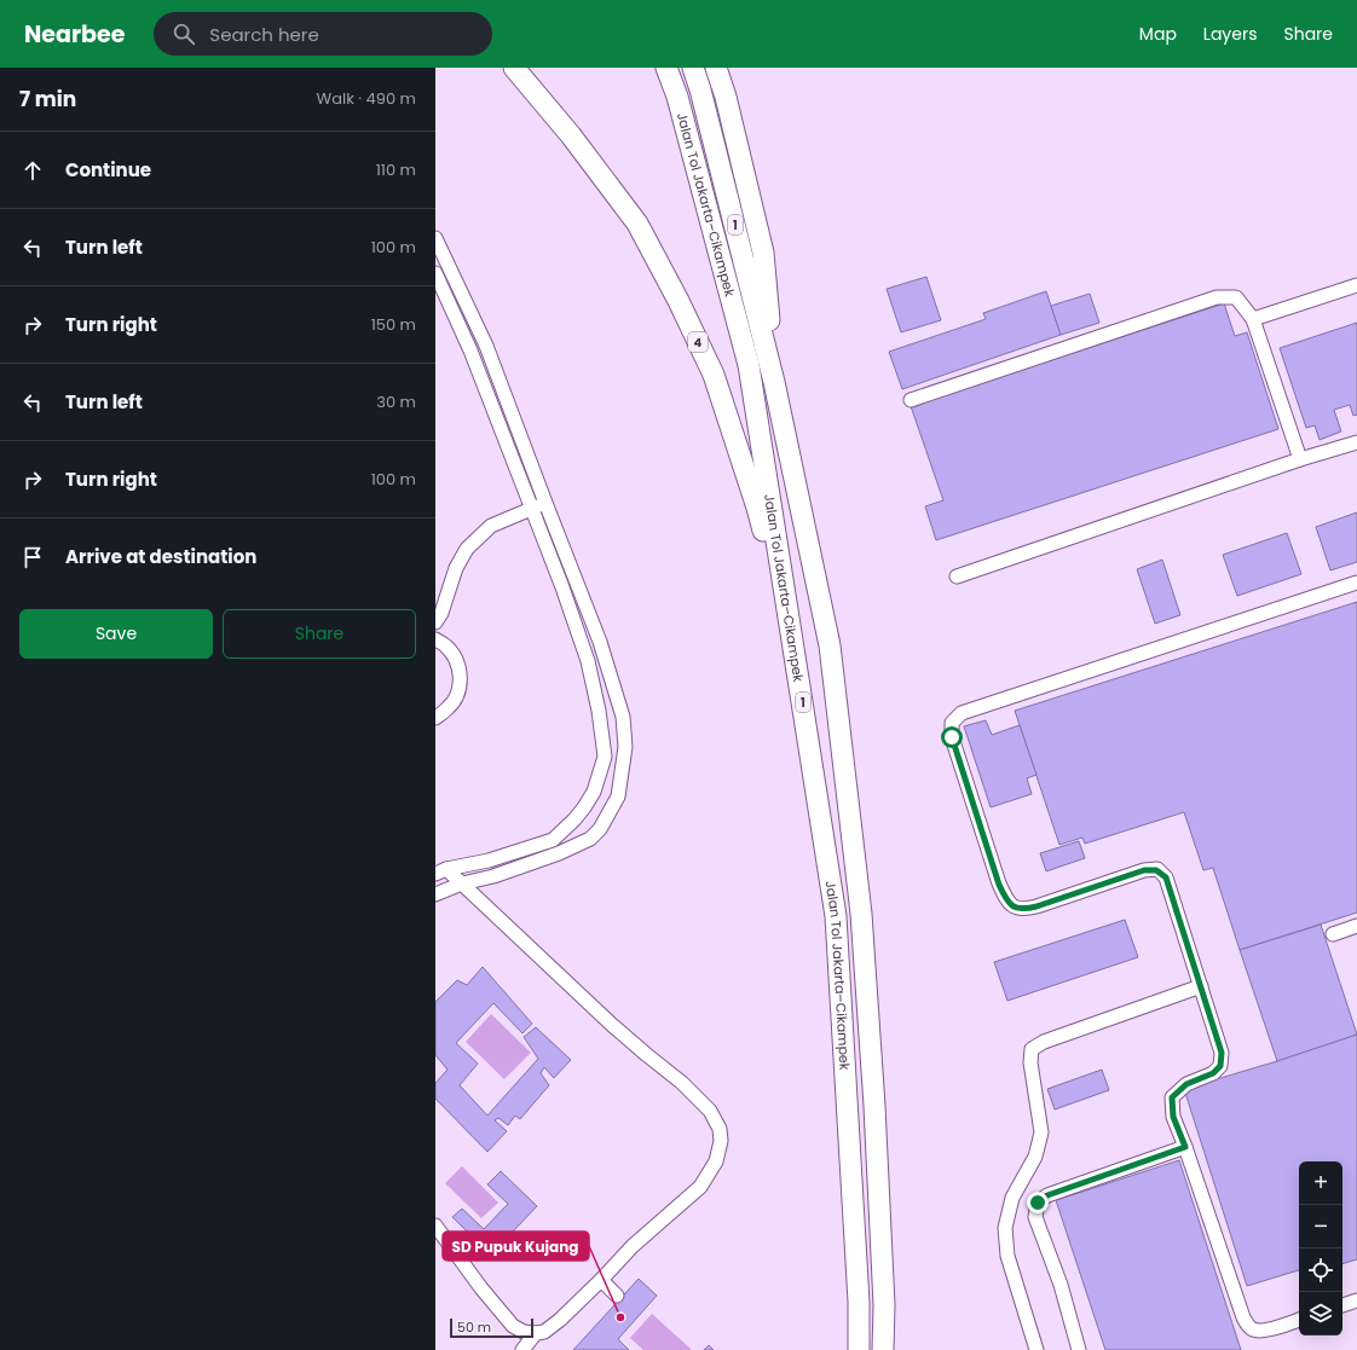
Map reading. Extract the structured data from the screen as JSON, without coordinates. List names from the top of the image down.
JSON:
{
  "streets": {
    "highway": ["Jalan Tol Jakarta–Cikampek", "1", "4"]
  },
  "crossings": [
    ["Jalan Tol Jakarta–Cikampek", "4"]
  ],
  "places": ["SD Pupuk Kujang"],
  "scale_bar": "50 m",
  "page": {
    "header": "Nearbee",
    "search": "Search here",
    "nav": ["Map", "Layers", "Share"],
    "heading": ["7 min", "Walk · 490 m"],
    "list": [
      ["Continue", "110 m"],
      ["Turn left", "100 m"],
      ["Turn right", "150 m"],
      ["Turn left", "30 m"],
      ["Turn right", "100 m"],
      "Arrive at destination"
    ],
    "buttons": ["Save", "Share"],
    "map_buttons": ["+", "−"],
    "scale": "50 m"
  }
}
